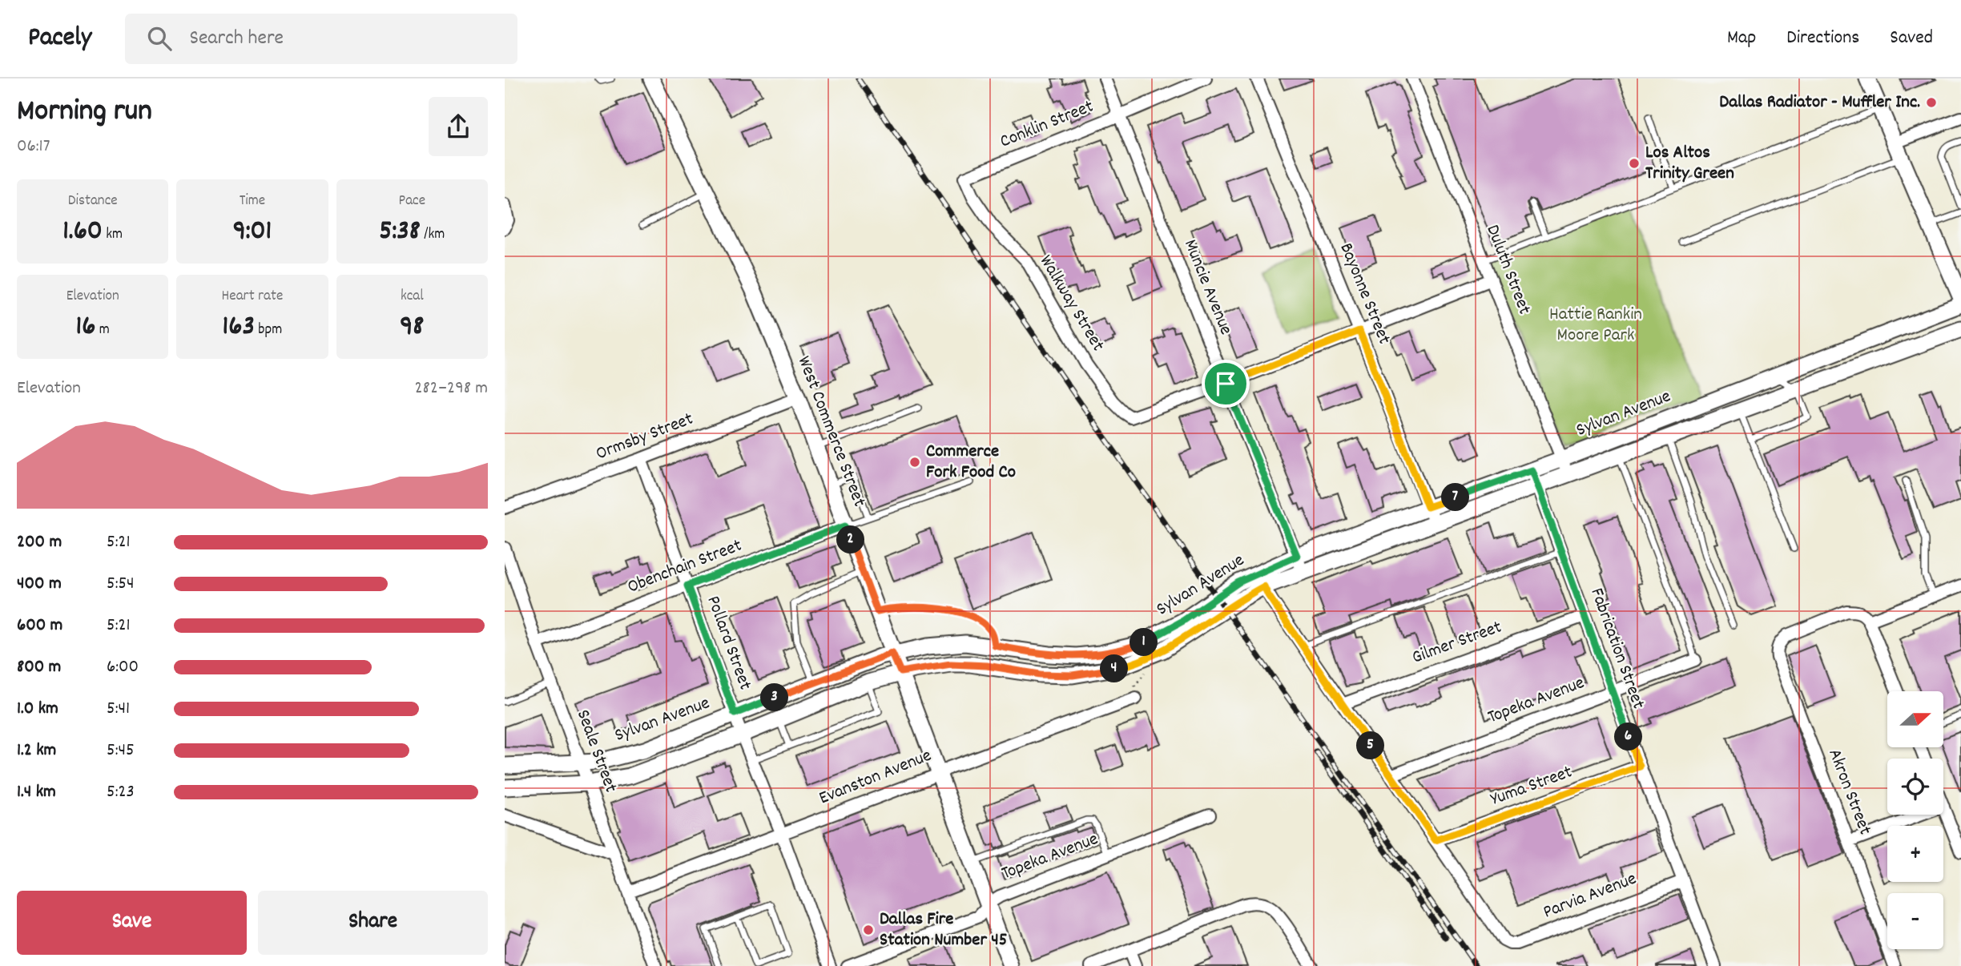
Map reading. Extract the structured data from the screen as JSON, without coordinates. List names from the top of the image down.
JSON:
{
  "streets": {
    "main road": ["Sylvan Avenue", "West Commerce Street"],
    "street": [
      "Conklin Street",
      "Duluth Street",
      "Muncie Avenue",
      "Bayonne Street",
      "Walkway Street",
      "Ormsby Street",
      "Obenchain Street",
      "Pollard Street",
      "Gilmer Street",
      "Fabrication Street",
      "Topeka Avenue",
      "Seale Street",
      "Evanston Avenue",
      "Yuma Street",
      "Akron Street",
      "Parvia Avenue"
    ]
  },
  "crossings": [
    ["Conklin Street", "Muncie Avenue"],
    ["Conklin Street", "Walkway Street"],
    ["Duluth Street", "Sylvan Avenue"],
    ["Muncie Avenue", "Walkway Street"],
    ["Muncie Avenue", "Sylvan Avenue"],
    ["Bayonne Street", "Sylvan Avenue"],
    ["Sylvan Avenue", "West Commerce Street"],
    ["Sylvan Avenue", "Pollard Street"],
    ["Sylvan Avenue", "Fabrication Street"],
    ["Sylvan Avenue", "Seale Street"],
    ["West Commerce Street", "Ormsby Street"],
    ["West Commerce Street", "Obenchain Street"],
    ["West Commerce Street", "Topeka Avenue"],
    ["West Commerce Street", "Evanston Avenue"],
    ["Ormsby Street", "Pollard Street"],
    ["Obenchain Street", "Pollard Street"],
    ["Obenchain Street", "Seale Street"],
    ["Pollard Street", "Evanston Avenue"],
    ["Gilmer Street", "Fabrication Street"],
    ["Fabrication Street", "Topeka Avenue"],
    ["Fabrication Street", "Yuma Street"],
    ["Fabrication Street", "Parvia Avenue"],
    ["Seale Street", "Evanston Avenue"],
    ["Yuma Street", "Parvia Avenue"]
  ],
  "parks": ["Hattie Rankin Moore Park"],
  "places": [
    "Dallas Radiator - Muffler Inc.",
    "Los Altos Trinity Green",
    "Commerce Fork Food Co",
    "Dallas Fire Station Number 45"
  ],
  "north": "right",
  "page": {
    "header": "Pacely",
    "search": "Search here",
    "nav": ["Map", "Directions", "Saved"],
    "heading": ["Morning run", "06:17"],
    "stats": [
      ["Distance", "1.60 km"],
      ["Time", "9:01"],
      ["Pace", "5:38 /km"],
      ["Elevation", "16 m"],
      ["Heart rate", "163 bpm"],
      ["kcal", "98"]
    ],
    "chart": ["Elevation", "282–298 m"],
    "pins": [
      "7",
      "2",
      "1",
      "4",
      "3",
      "6",
      "5"
    ],
    "list": [
      {
        "name": "200 m",
        "note": "5:21"
      },
      {
        "name": "400 m",
        "note": "5:54"
      },
      {
        "name": "600 m",
        "note": "5:21"
      },
      {
        "name": "800 m",
        "note": "6:00"
      },
      {
        "name": "1.0 km",
        "note": "5:41"
      },
      {
        "name": "1.2 km",
        "note": "5:45"
      },
      {
        "name": "1.4 km",
        "note": "5:23"
      }
    ],
    "map_buttons": ["+", "−"],
    "buttons": ["Save", "Share"]
  }
}
